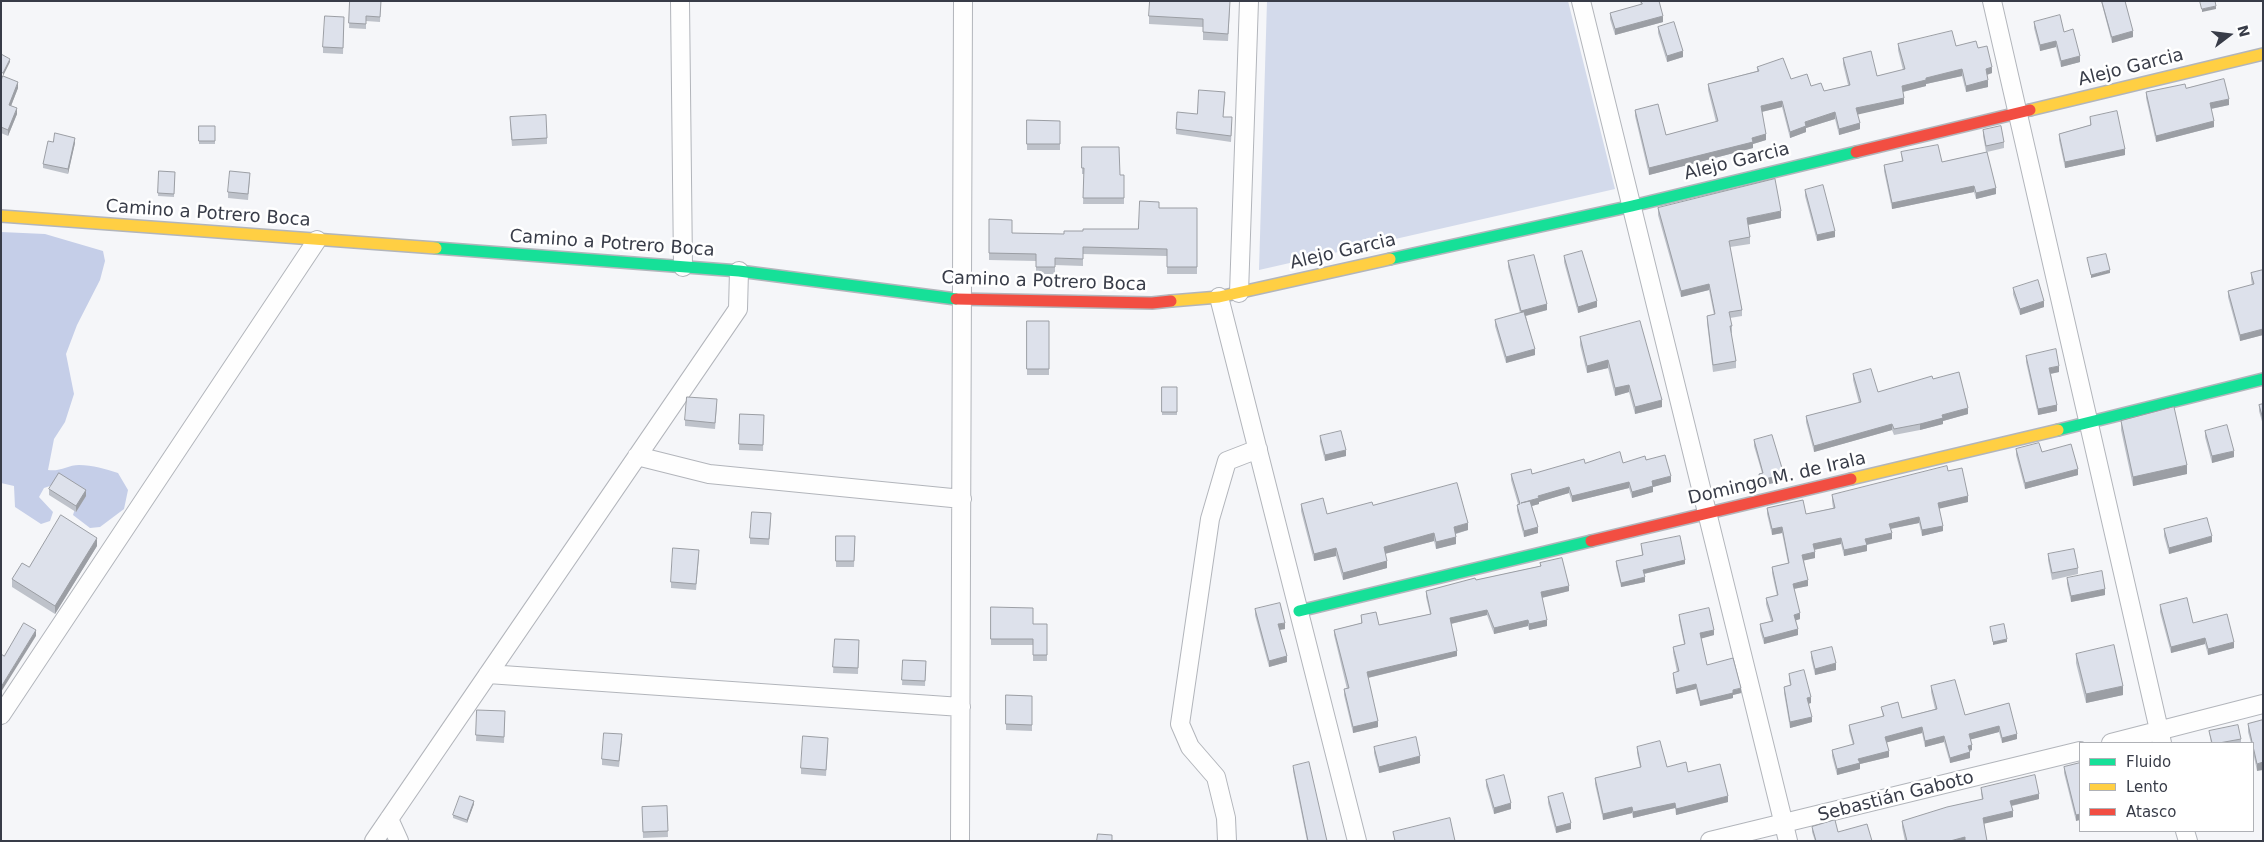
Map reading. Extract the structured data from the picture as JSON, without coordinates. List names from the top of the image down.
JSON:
{
  "streets": {
    "street": [
      "Alejo Garcia",
      "Camino a Potrero Boca",
      "Domingo M. de Irala",
      "Sebastián Gaboto"
    ]
  },
  "crossings": [
    ["Alejo Garcia", "Camino a Potrero Boca"]
  ],
  "legend": ["Fluido", "Lento", "Atasco"],
  "north": "right"
}
